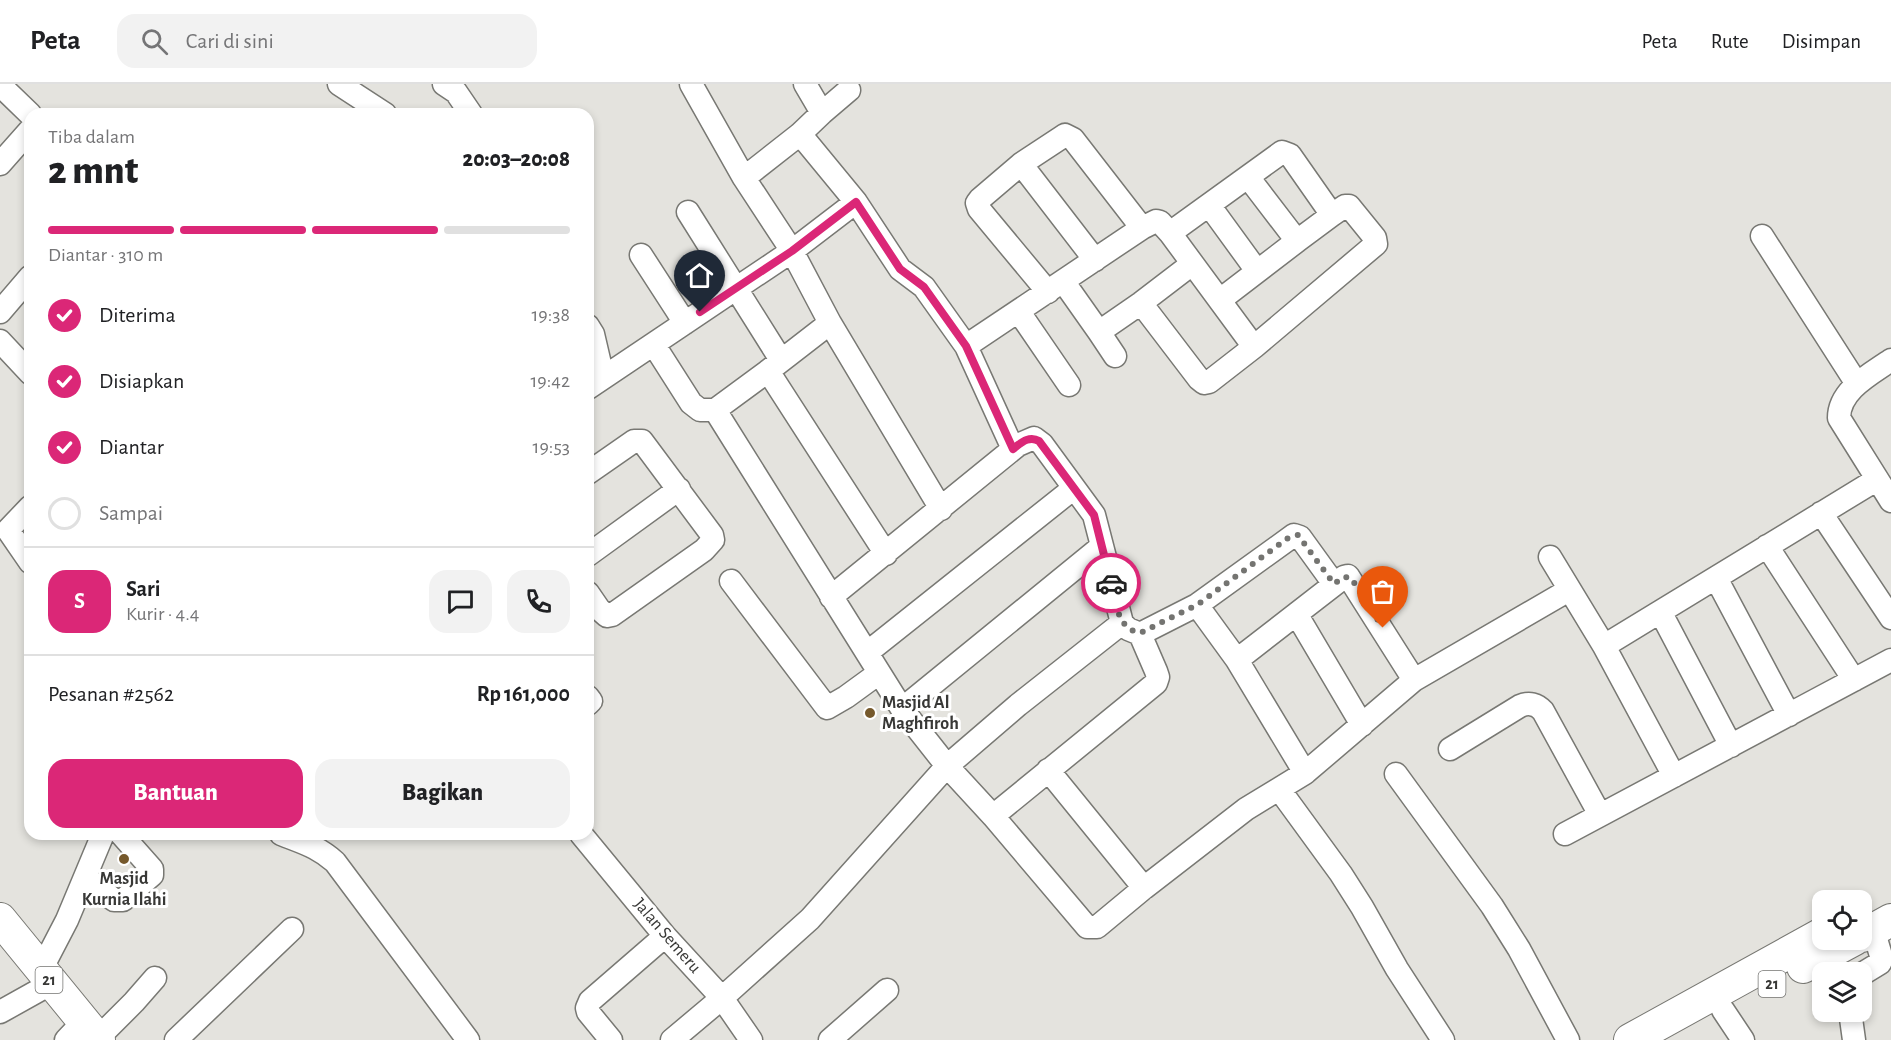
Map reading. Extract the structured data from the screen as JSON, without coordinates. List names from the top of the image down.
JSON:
{
  "streets": {
    "highway": ["21"],
    "street": ["Jalan Semeru"]
  },
  "places": ["Masjid Al Maghfiroh", "Masjid Kurnia Ilahi"],
  "page": {
    "header": "Peta",
    "search": "Cari di sini",
    "nav": ["Peta", "Rute", "Disimpan"],
    "heading": ["2 mnt", "Tiba dalam", "20:03–20:08"],
    "panel": [
      "Sari",
      "Kurir · 4.4",
      "Pesanan #2562",
      "Rp 161,000"
    ],
    "bar": "Diantar · 310 m",
    "list": [
      ["Diterima", "19:38"],
      ["Disiapkan", "19:42"],
      ["Diantar", "19:53"],
      "Sampai"
    ],
    "round": "S",
    "buttons": ["Bantuan", "Bagikan"]
  }
}
